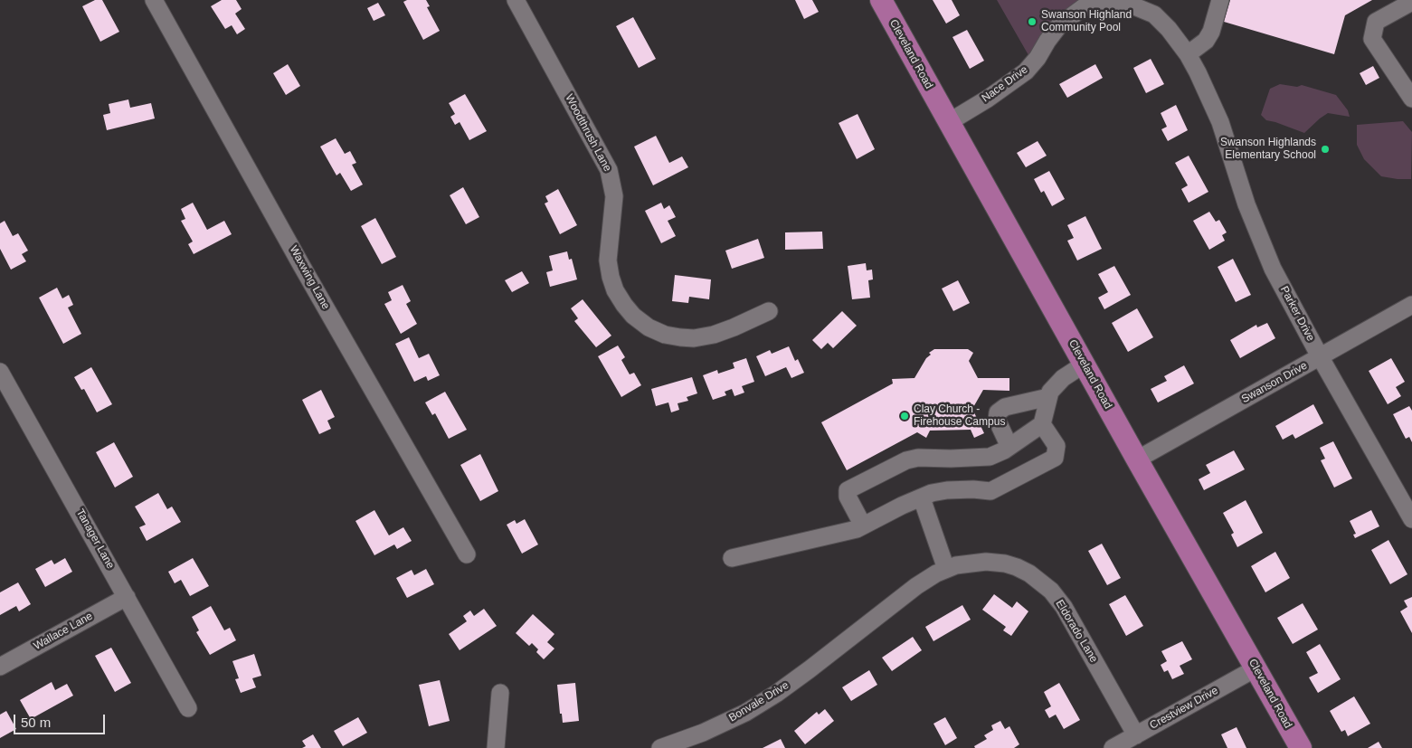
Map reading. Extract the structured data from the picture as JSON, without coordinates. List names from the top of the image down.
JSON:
{
  "streets": {
    "main road": ["Cleveland Road"],
    "street": [
      "Nace Drive",
      "Woodthrush Lane",
      "Waxwing Lane",
      "Parker Drive",
      "Swanson Drive",
      "Tanager Lane",
      "Wallace Lane",
      "Eldorado Lane",
      "Bonvale Drive",
      "Crestview Drive"
    ]
  },
  "crossings": [
    ["Cleveland Road", "Nace Drive"],
    ["Cleveland Road", "Swanson Drive"],
    ["Cleveland Road", "Crestview Drive"],
    ["Nace Drive", "Parker Drive"],
    ["Parker Drive", "Swanson Drive"],
    ["Tanager Lane", "Wallace Lane"],
    ["Eldorado Lane", "Bonvale Drive"],
    ["Eldorado Lane", "Crestview Drive"]
  ],
  "places": ["Swanson Highland Community Pool", "Swanson Highlands Elementary School", "Clay Church - Firehouse Campus"],
  "scale_bar": "50 m"
}
